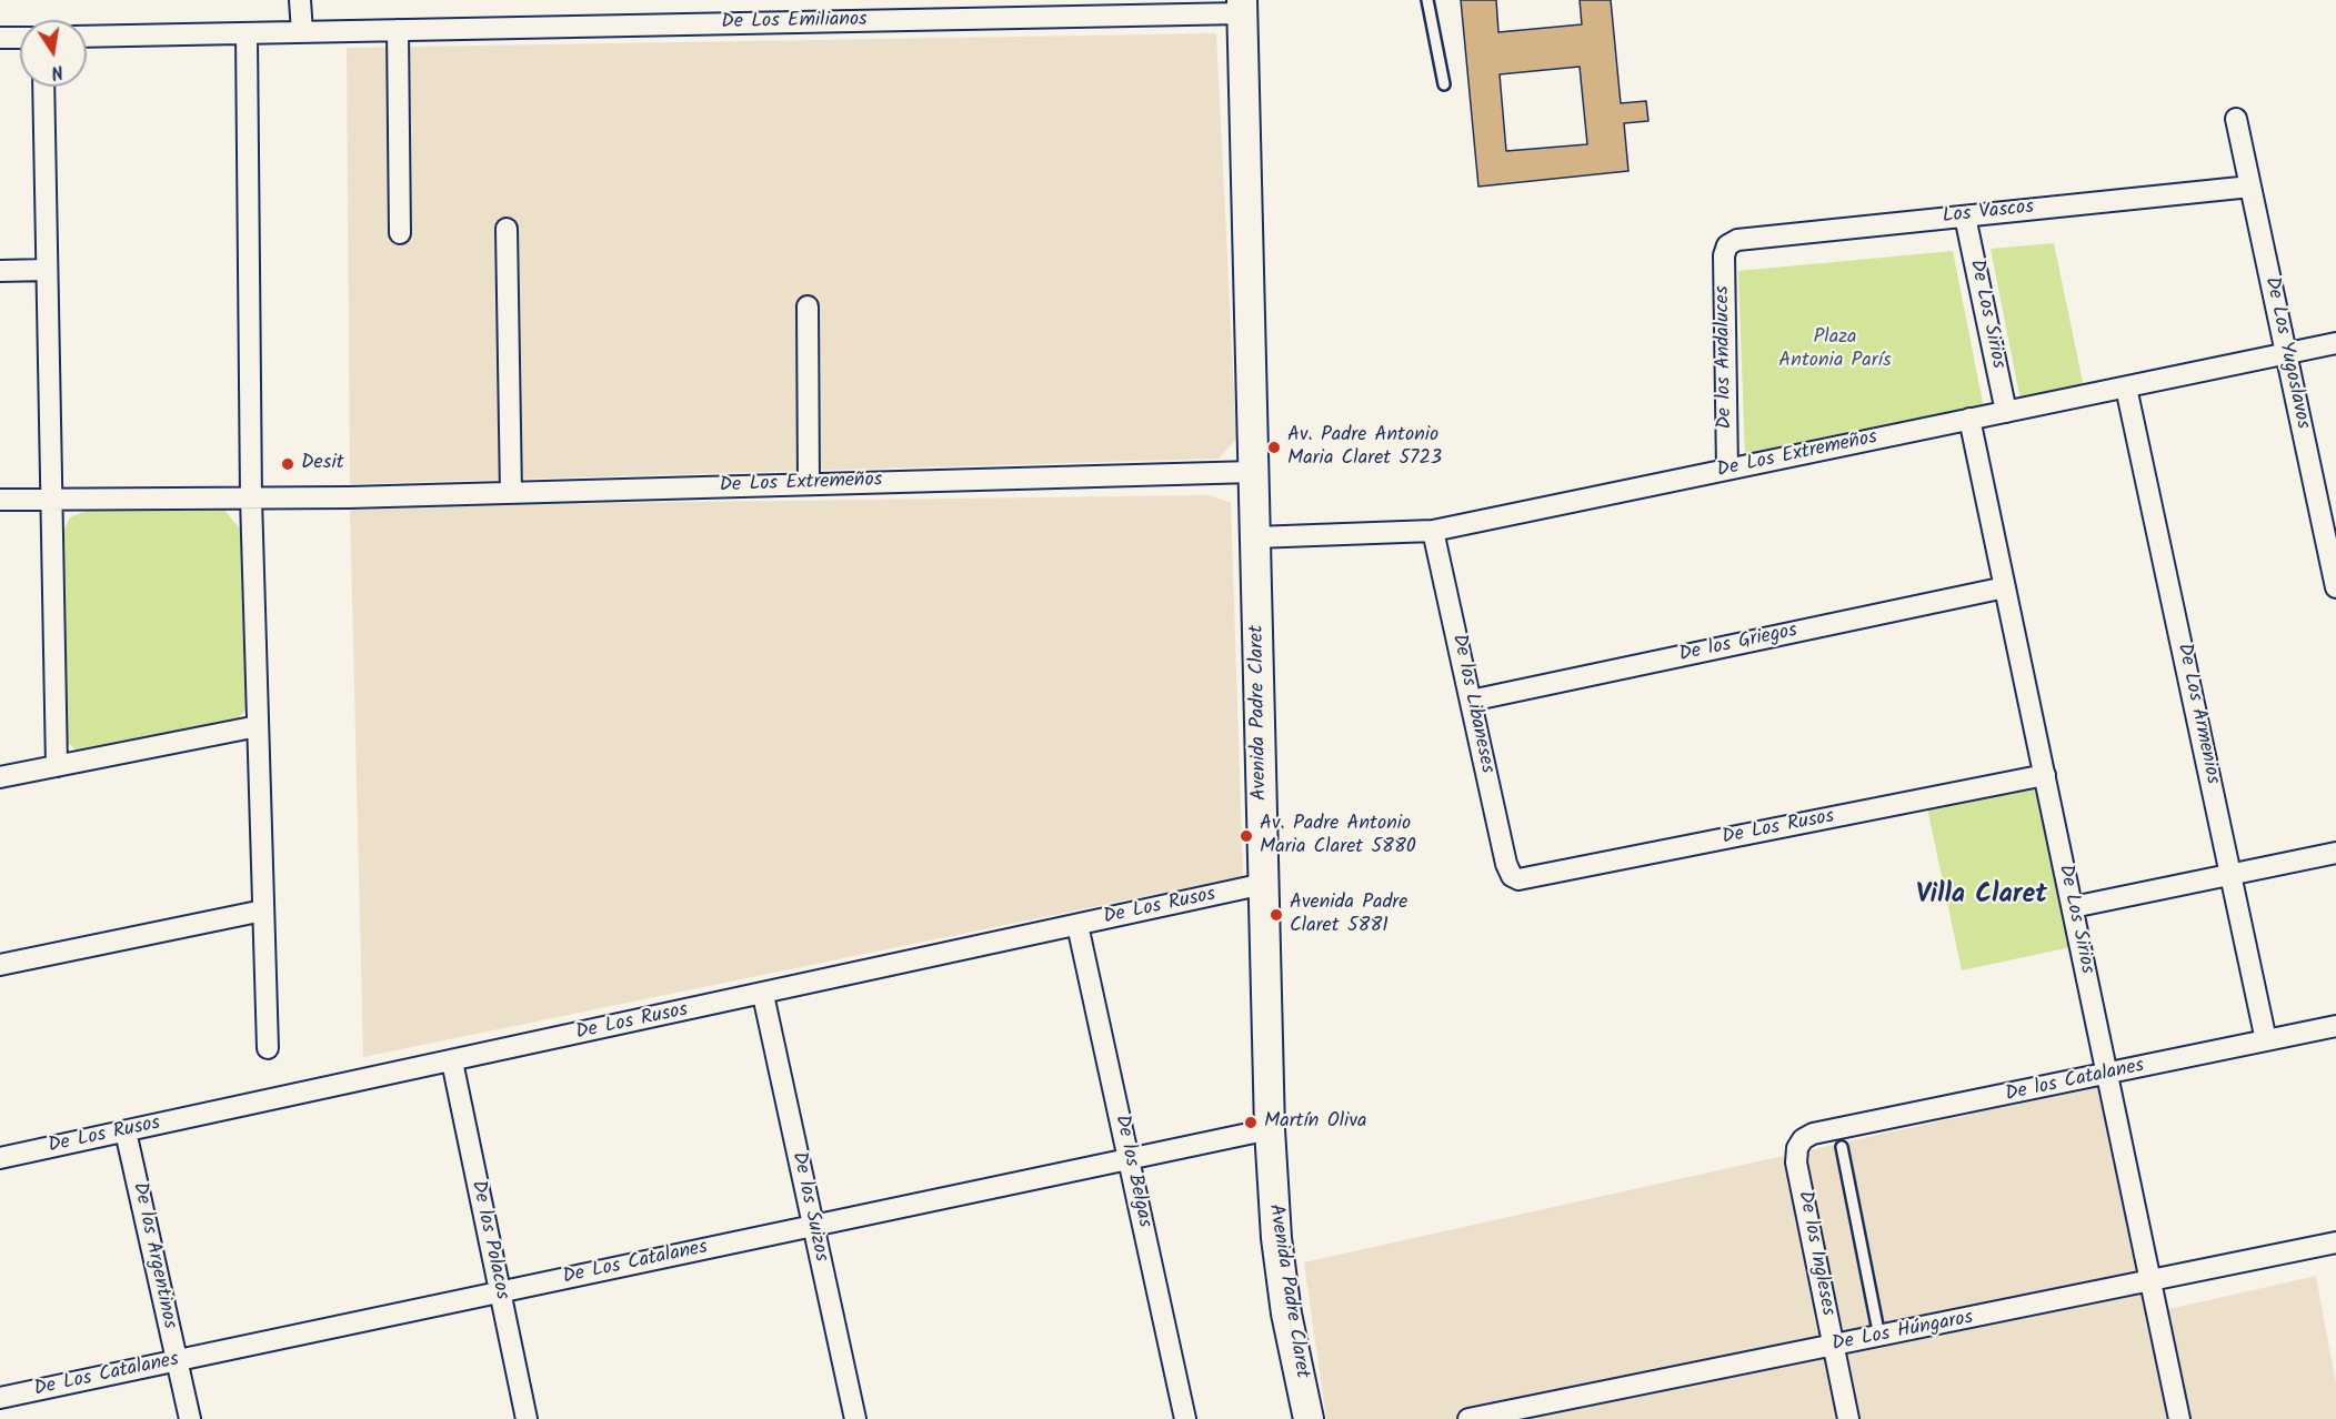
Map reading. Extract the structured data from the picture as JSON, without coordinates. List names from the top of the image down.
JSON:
{
  "streets": {
    "main road": ["Avenida Padre Claret"],
    "street": [
      "De Los Emilianos",
      "Los Vascos",
      "De Los Sirios",
      "De Los Yugoslavos",
      "De los Andaluces",
      "De Los Extremeños",
      "De los Griegos",
      "De los Libaneses",
      "De Los Armenios",
      "De Los Rusos",
      "De los Catalanes",
      "De los Belgas",
      "De los Suizos",
      "De los Polacos",
      "De los Ingleses",
      "De los Argentinos",
      "De Los Catalanes",
      "De Los Húngaros"
    ]
  },
  "crossings": [
    ["De Los Emilianos", "Avenida Padre Claret"],
    ["Los Vascos", "De Los Sirios"],
    ["Los Vascos", "De Los Yugoslavos"],
    ["Los Vascos", "De los Andaluces"],
    ["De Los Sirios", "De Los Extremeños"],
    ["De Los Sirios", "De los Griegos"],
    ["De Los Sirios", "De Los Rusos"],
    ["De Los Sirios", "De los Catalanes"],
    ["De Los Sirios", "De Los Húngaros"],
    ["De Los Yugoslavos", "De Los Extremeños"],
    ["De los Andaluces", "De Los Extremeños"],
    ["De Los Extremeños", "De los Libaneses"],
    ["De Los Extremeños", "Avenida Padre Claret"],
    ["De Los Extremeños", "De Los Armenios"],
    ["De los Griegos", "De los Libaneses"],
    ["De los Libaneses", "De Los Rusos"],
    ["Avenida Padre Claret", "De Los Rusos"],
    ["Avenida Padre Claret", "De Los Catalanes"],
    ["De Los Armenios", "De los Catalanes"],
    ["De Los Rusos", "De los Belgas"],
    ["De Los Rusos", "De los Suizos"],
    ["De Los Rusos", "De los Polacos"],
    ["De Los Rusos", "De los Argentinos"],
    ["De los Catalanes", "De los Ingleses"],
    ["De los Belgas", "De Los Catalanes"],
    ["De los Suizos", "De Los Catalanes"],
    ["De los Polacos", "De Los Catalanes"],
    ["De los Ingleses", "De Los Húngaros"],
    ["De los Argentinos", "De Los Catalanes"]
  ],
  "districts": ["Villa Claret"],
  "parks": ["Plaza Antonia París"],
  "places": [
    "Av. Padre Antonio Maria Claret 5723",
    "Desit",
    "Av. Padre Antonio Maria Claret 5880",
    "Avenida Padre Claret 5881",
    "Martín Oliva"
  ],
  "north": "bottom"
}
